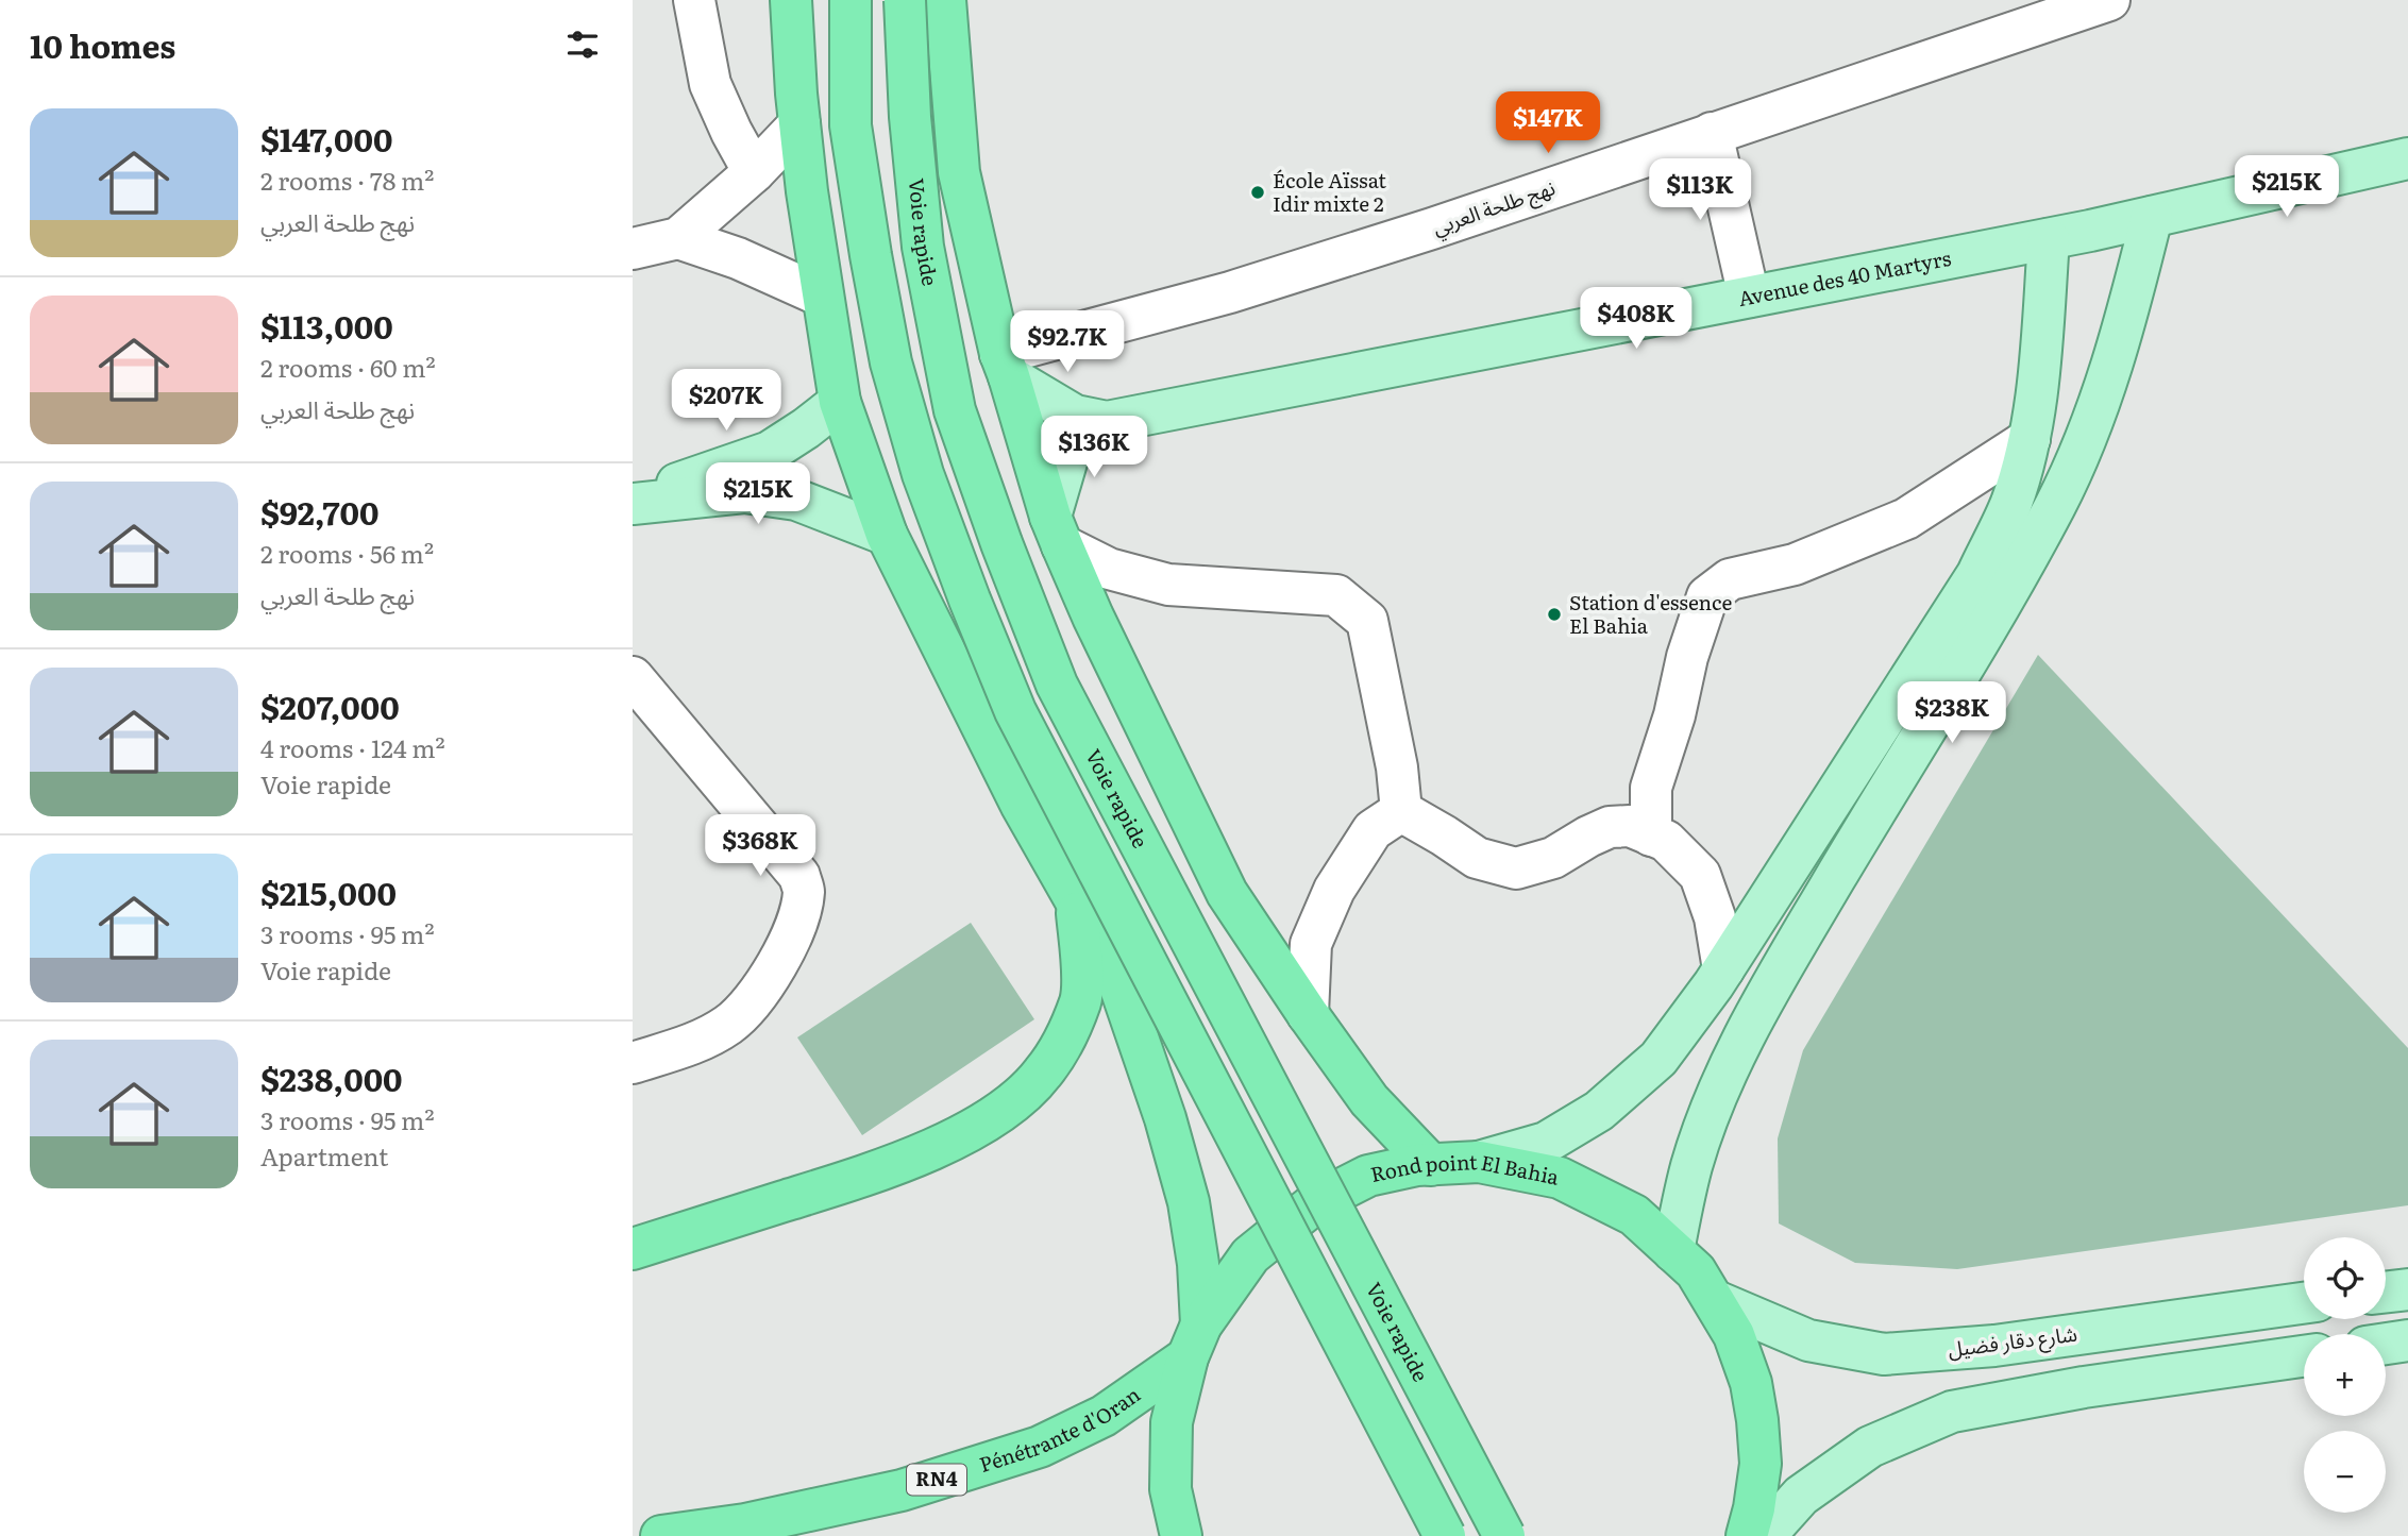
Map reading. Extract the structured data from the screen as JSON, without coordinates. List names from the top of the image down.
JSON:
{
  "streets": {
    "highway": [
      "Voie rapide",
      "Rond point El Bahia",
      "Pénétrante d'Oran",
      "RN4"
    ],
    "main road": ["Avenue des 40 Martyrs", "شارع دقار فضيل"],
    "street": ["نهج طلحة العربي"]
  },
  "crossings": [
    ["Rond point El Bahia", "شارع دقار فضيل"],
    ["Rond point El Bahia", "Pénétrante d'Oran"]
  ],
  "places": ["École Aïssat Idir mixte 2", "Station d'essence El Bahia"],
  "page": {
    "heading": "10 homes",
    "list": [
      {
        "name": "$147,000",
        "note": "2 rooms · 78 m² · نهج طلحة العربي"
      },
      {
        "name": "$113,000",
        "note": "2 rooms · 60 m² · نهج طلحة العربي"
      },
      {
        "name": "$92,700",
        "note": "2 rooms · 56 m² · نهج طلحة العربي"
      },
      {
        "name": "$207,000",
        "note": "4 rooms · 124 m² · Voie rapide"
      },
      {
        "name": "$215,000",
        "note": "3 rooms · 95 m² · Voie rapide"
      },
      {
        "name": "$238,000",
        "note": "3 rooms · 95 m² · Apartment"
      }
    ],
    "price": [
      "$147K",
      "$215K",
      "$113K",
      "$408K",
      "$92.7K",
      "$207K",
      "$136K",
      "$215K",
      "$238K",
      "$368K"
    ],
    "map_buttons": ["+", "−"]
  }
}
